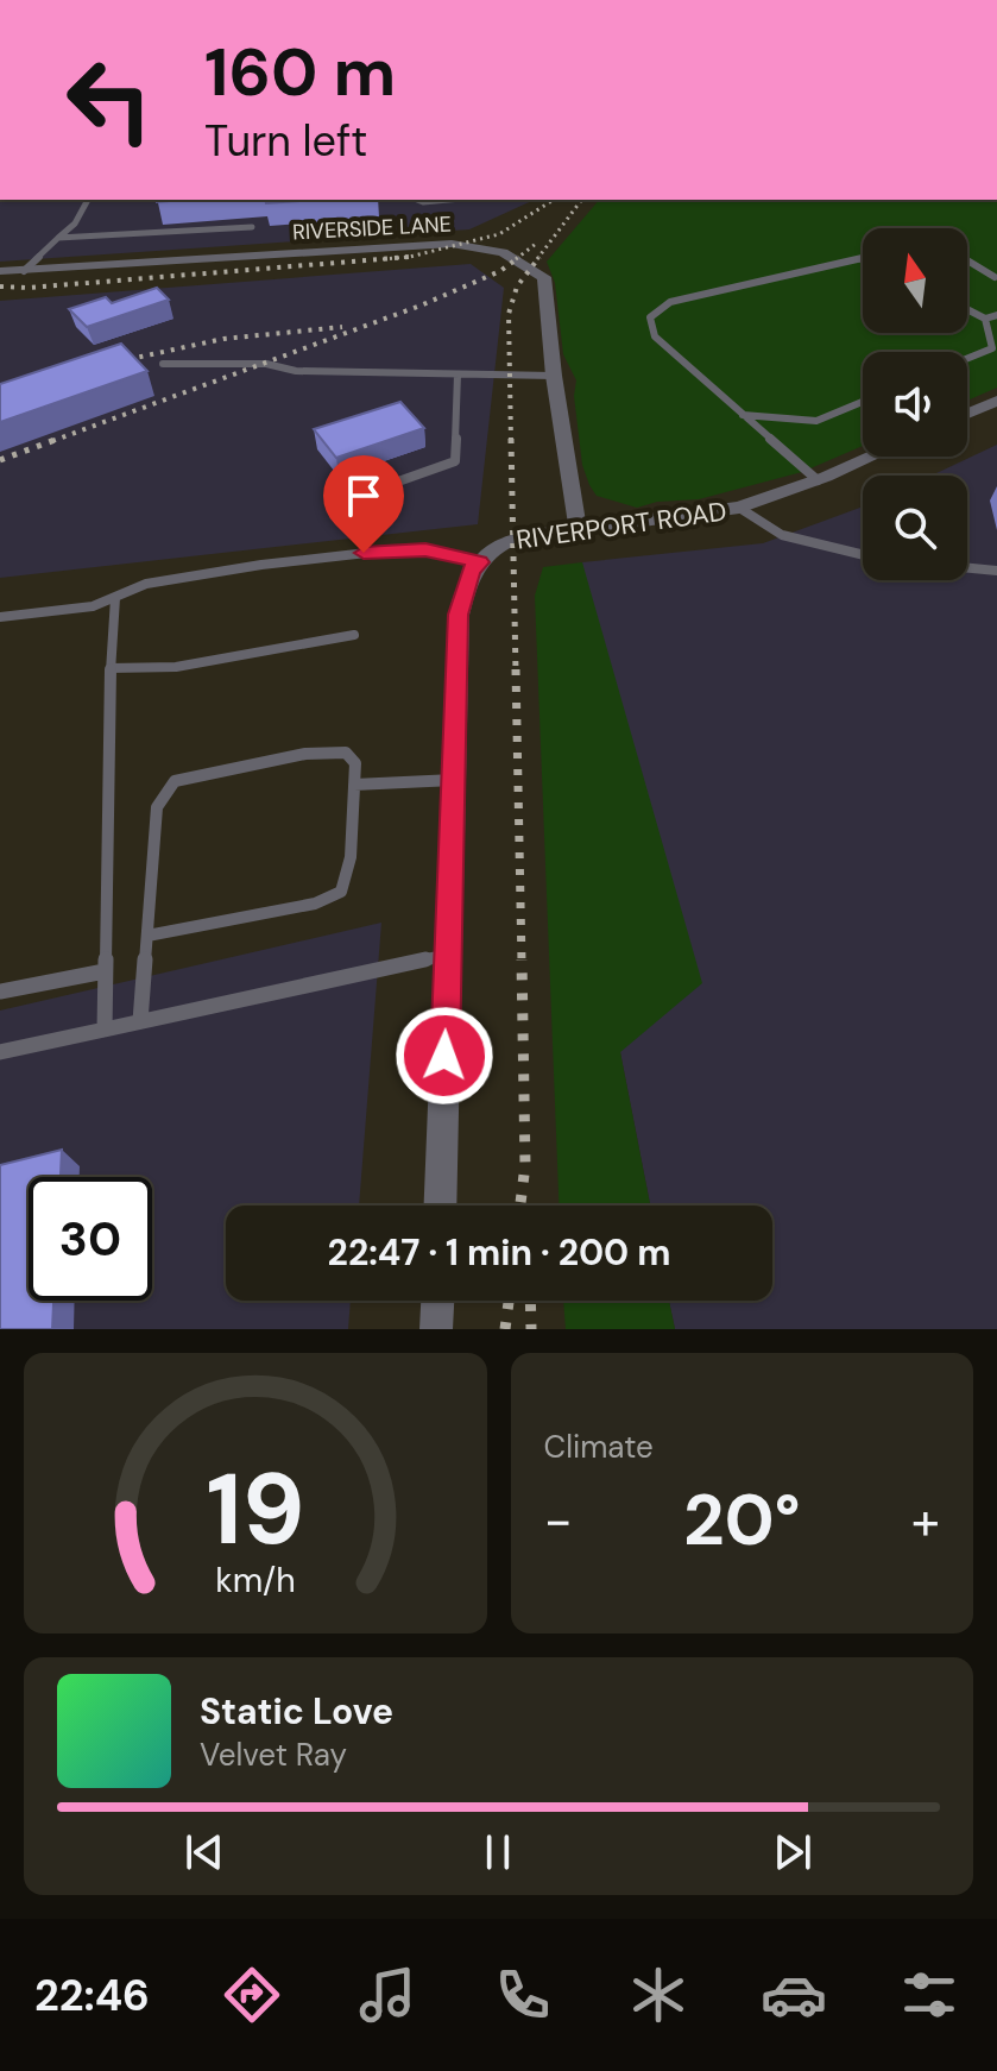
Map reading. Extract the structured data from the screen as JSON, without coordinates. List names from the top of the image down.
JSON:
{
  "streets": {
    "street": ["RIVERSIDE LANE", "RIVERPORT ROAD"]
  },
  "crossings": [
    ["RIVERSIDE LANE", "RIVERPORT ROAD"]
  ],
  "north": "top",
  "page": {
    "turn": ["160 m", "Turn left"],
    "limit": "30",
    "trip": "22:47 · 1 min · 200 m",
    "tile": "Climate",
    "heat": ["−", "20°", "+"],
    "song": ["Static Love", "Velvet Ray"],
    "tabs": "22:46",
    "gauge": ["19", "km/h"]
  }
}
